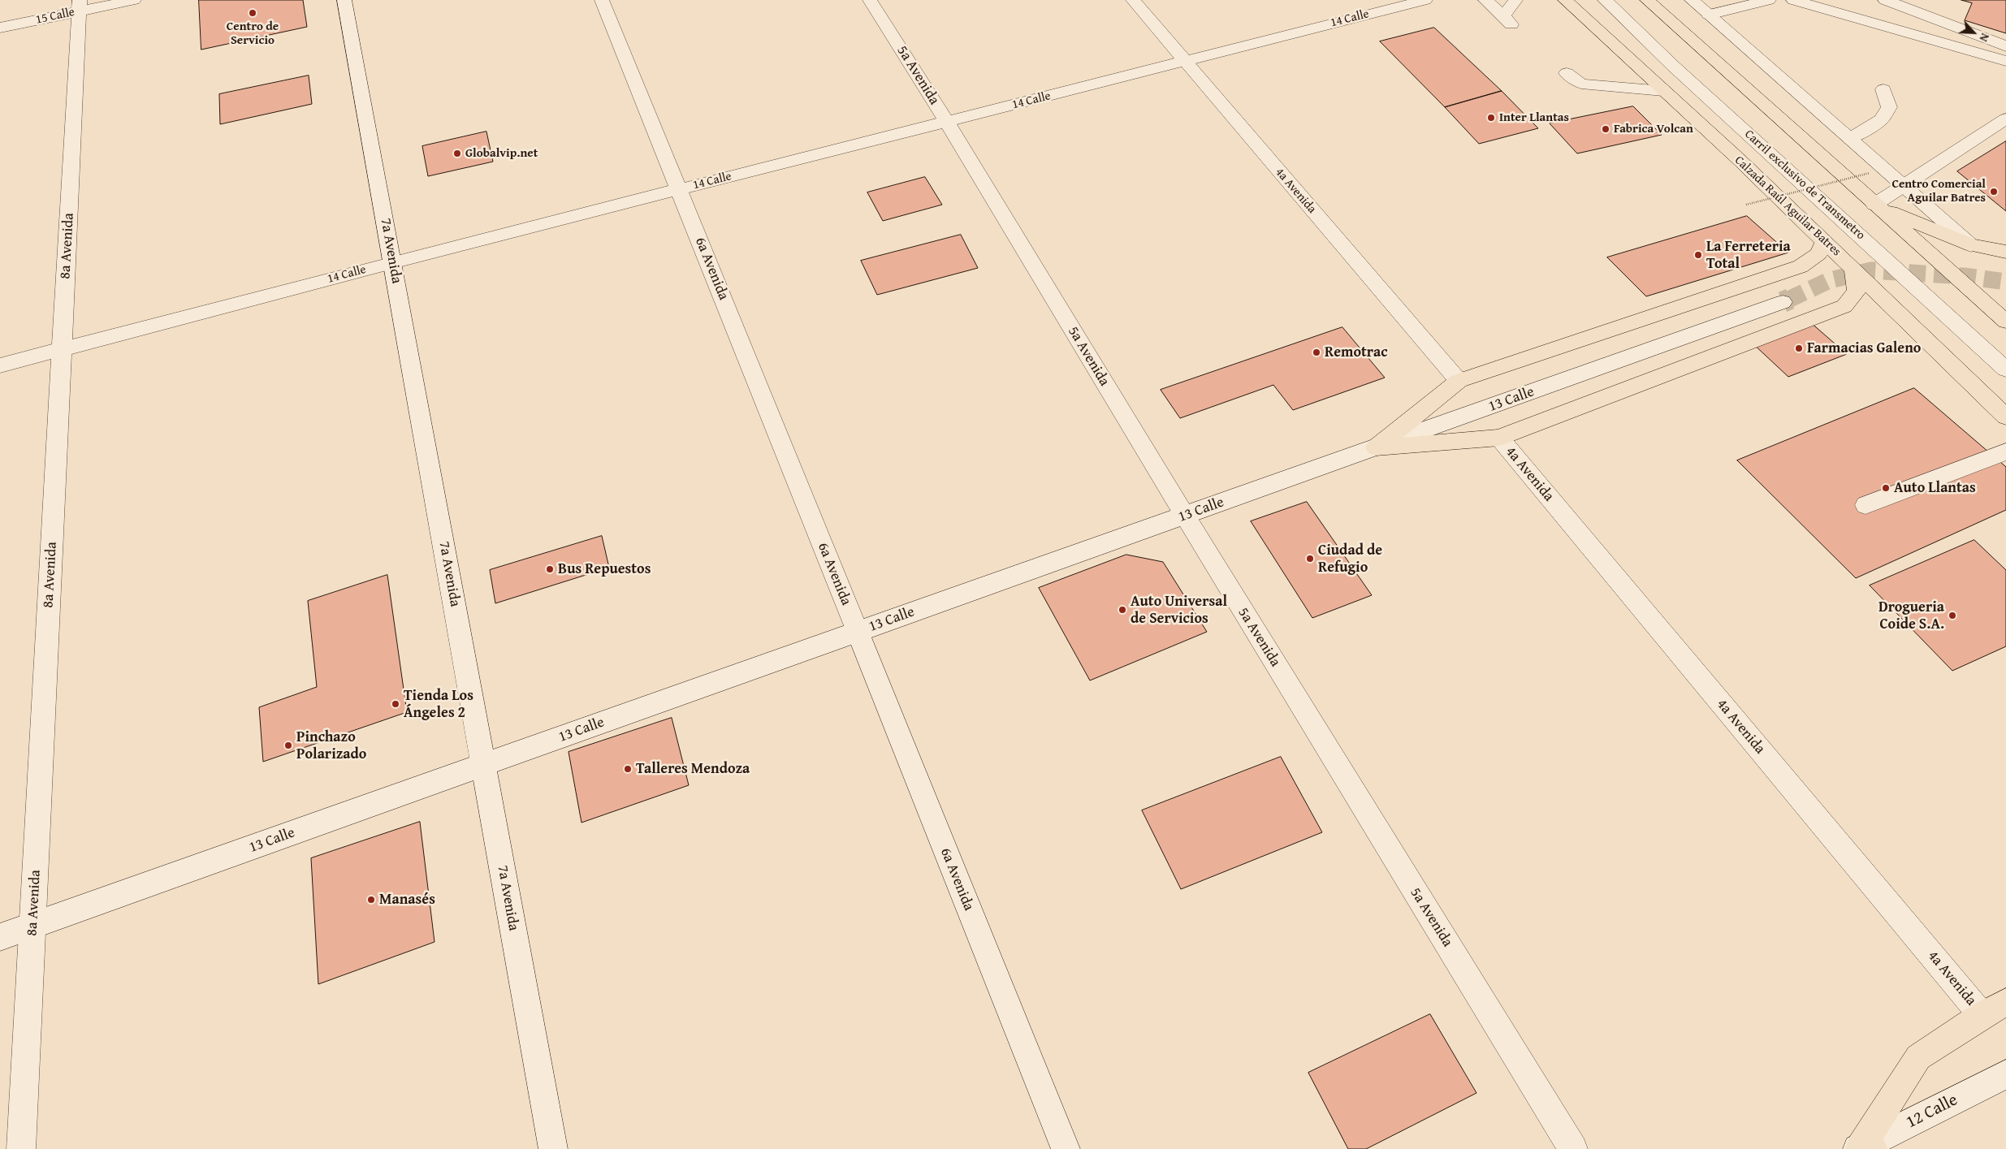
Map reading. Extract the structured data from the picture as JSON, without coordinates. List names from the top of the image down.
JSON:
{
  "streets": {
    "highway": ["Calzada Raúl Aguilar Batres"],
    "street": [
      "15 Calle",
      "14 Calle",
      "5a Avenida",
      "Carril exclusivo de Transmetro",
      "4a Avenida",
      "8a Avenida",
      "7a Avenida",
      "6a Avenida",
      "13 Calle",
      "12 Calle"
    ]
  },
  "crossings": [
    ["15 Calle", "8a Avenida"],
    ["14 Calle", "5a Avenida"],
    ["14 Calle", "4a Avenida"],
    ["14 Calle", "8a Avenida"],
    ["14 Calle", "7a Avenida"],
    ["14 Calle", "6a Avenida"],
    ["5a Avenida", "13 Calle"],
    ["8a Avenida", "13 Calle"],
    ["7a Avenida", "13 Calle"],
    ["6a Avenida", "13 Calle"]
  ],
  "places": [
    "Centro de Servicio",
    "Inter Llantas",
    "Fabrica Volcan",
    "Globalvip.net",
    "Centro Comercial Aguilar Batres",
    "La Ferreteria Total",
    "Farmacias Galeno",
    "Remotrac",
    "Auto Llantas",
    "Ciudad de Refugio",
    "Bus Repuestos",
    "Auto Universal de Servicios",
    "Drogueria Coide S.A.",
    "Tienda Los Ángeles 2",
    "Pinchazo Polarizado",
    "Talleres Mendoza",
    "Manasés"
  ],
  "north": "bottom right"
}
